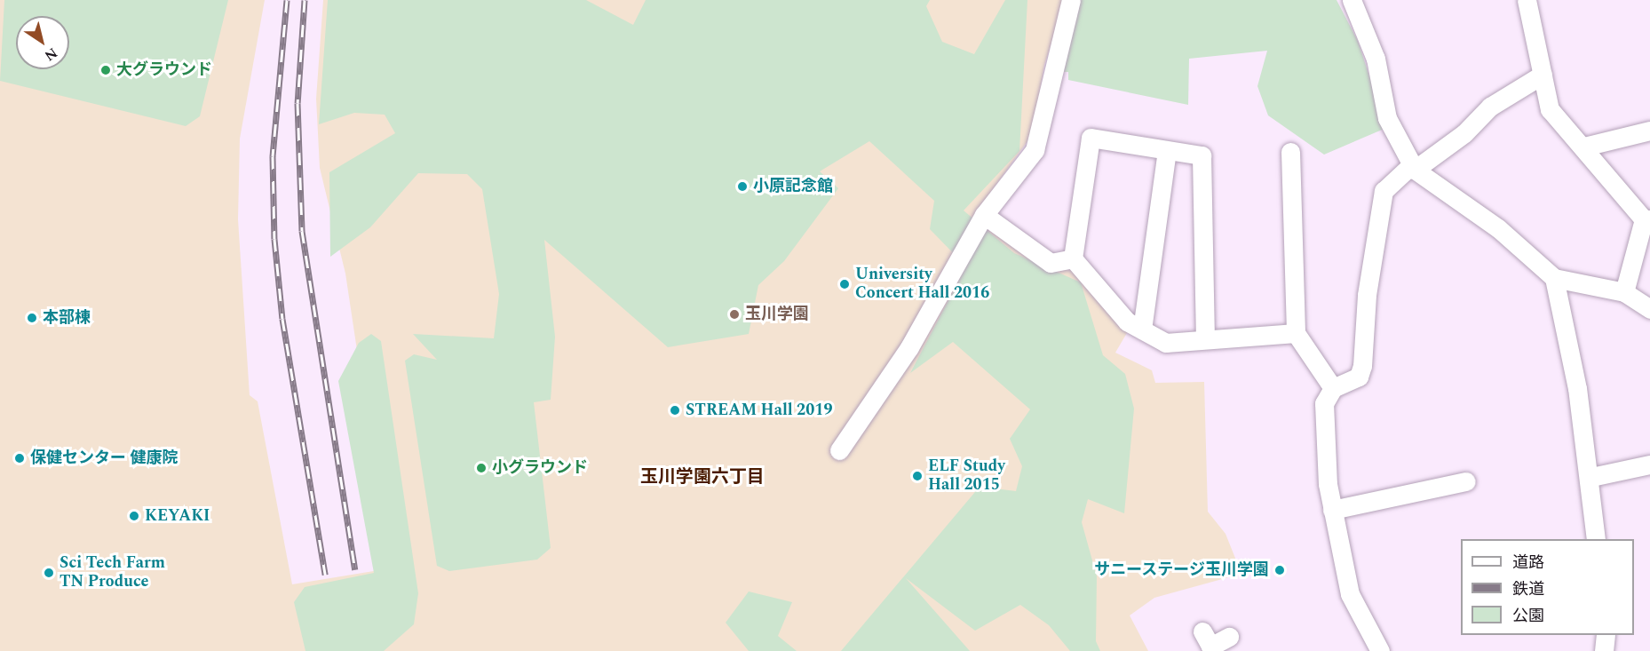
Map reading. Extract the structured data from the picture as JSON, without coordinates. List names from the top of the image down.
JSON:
{
  "districts": ["玉川学園六丁目"],
  "places": [
    "大グラウンド",
    "小原記念館",
    "University Concert Hall 2016",
    "玉川学園",
    "本部棟",
    "STREAM Hall 2019",
    "保健センター 健康院",
    "小グラウンド",
    "ELF Study Hall 2015",
    "KEYAKI",
    "サニーステージ玉川学園",
    "Sci Tech Farm TN Produce"
  ],
  "legend": ["道路", "鉄道", "公園"],
  "north": "bottom right"
}
